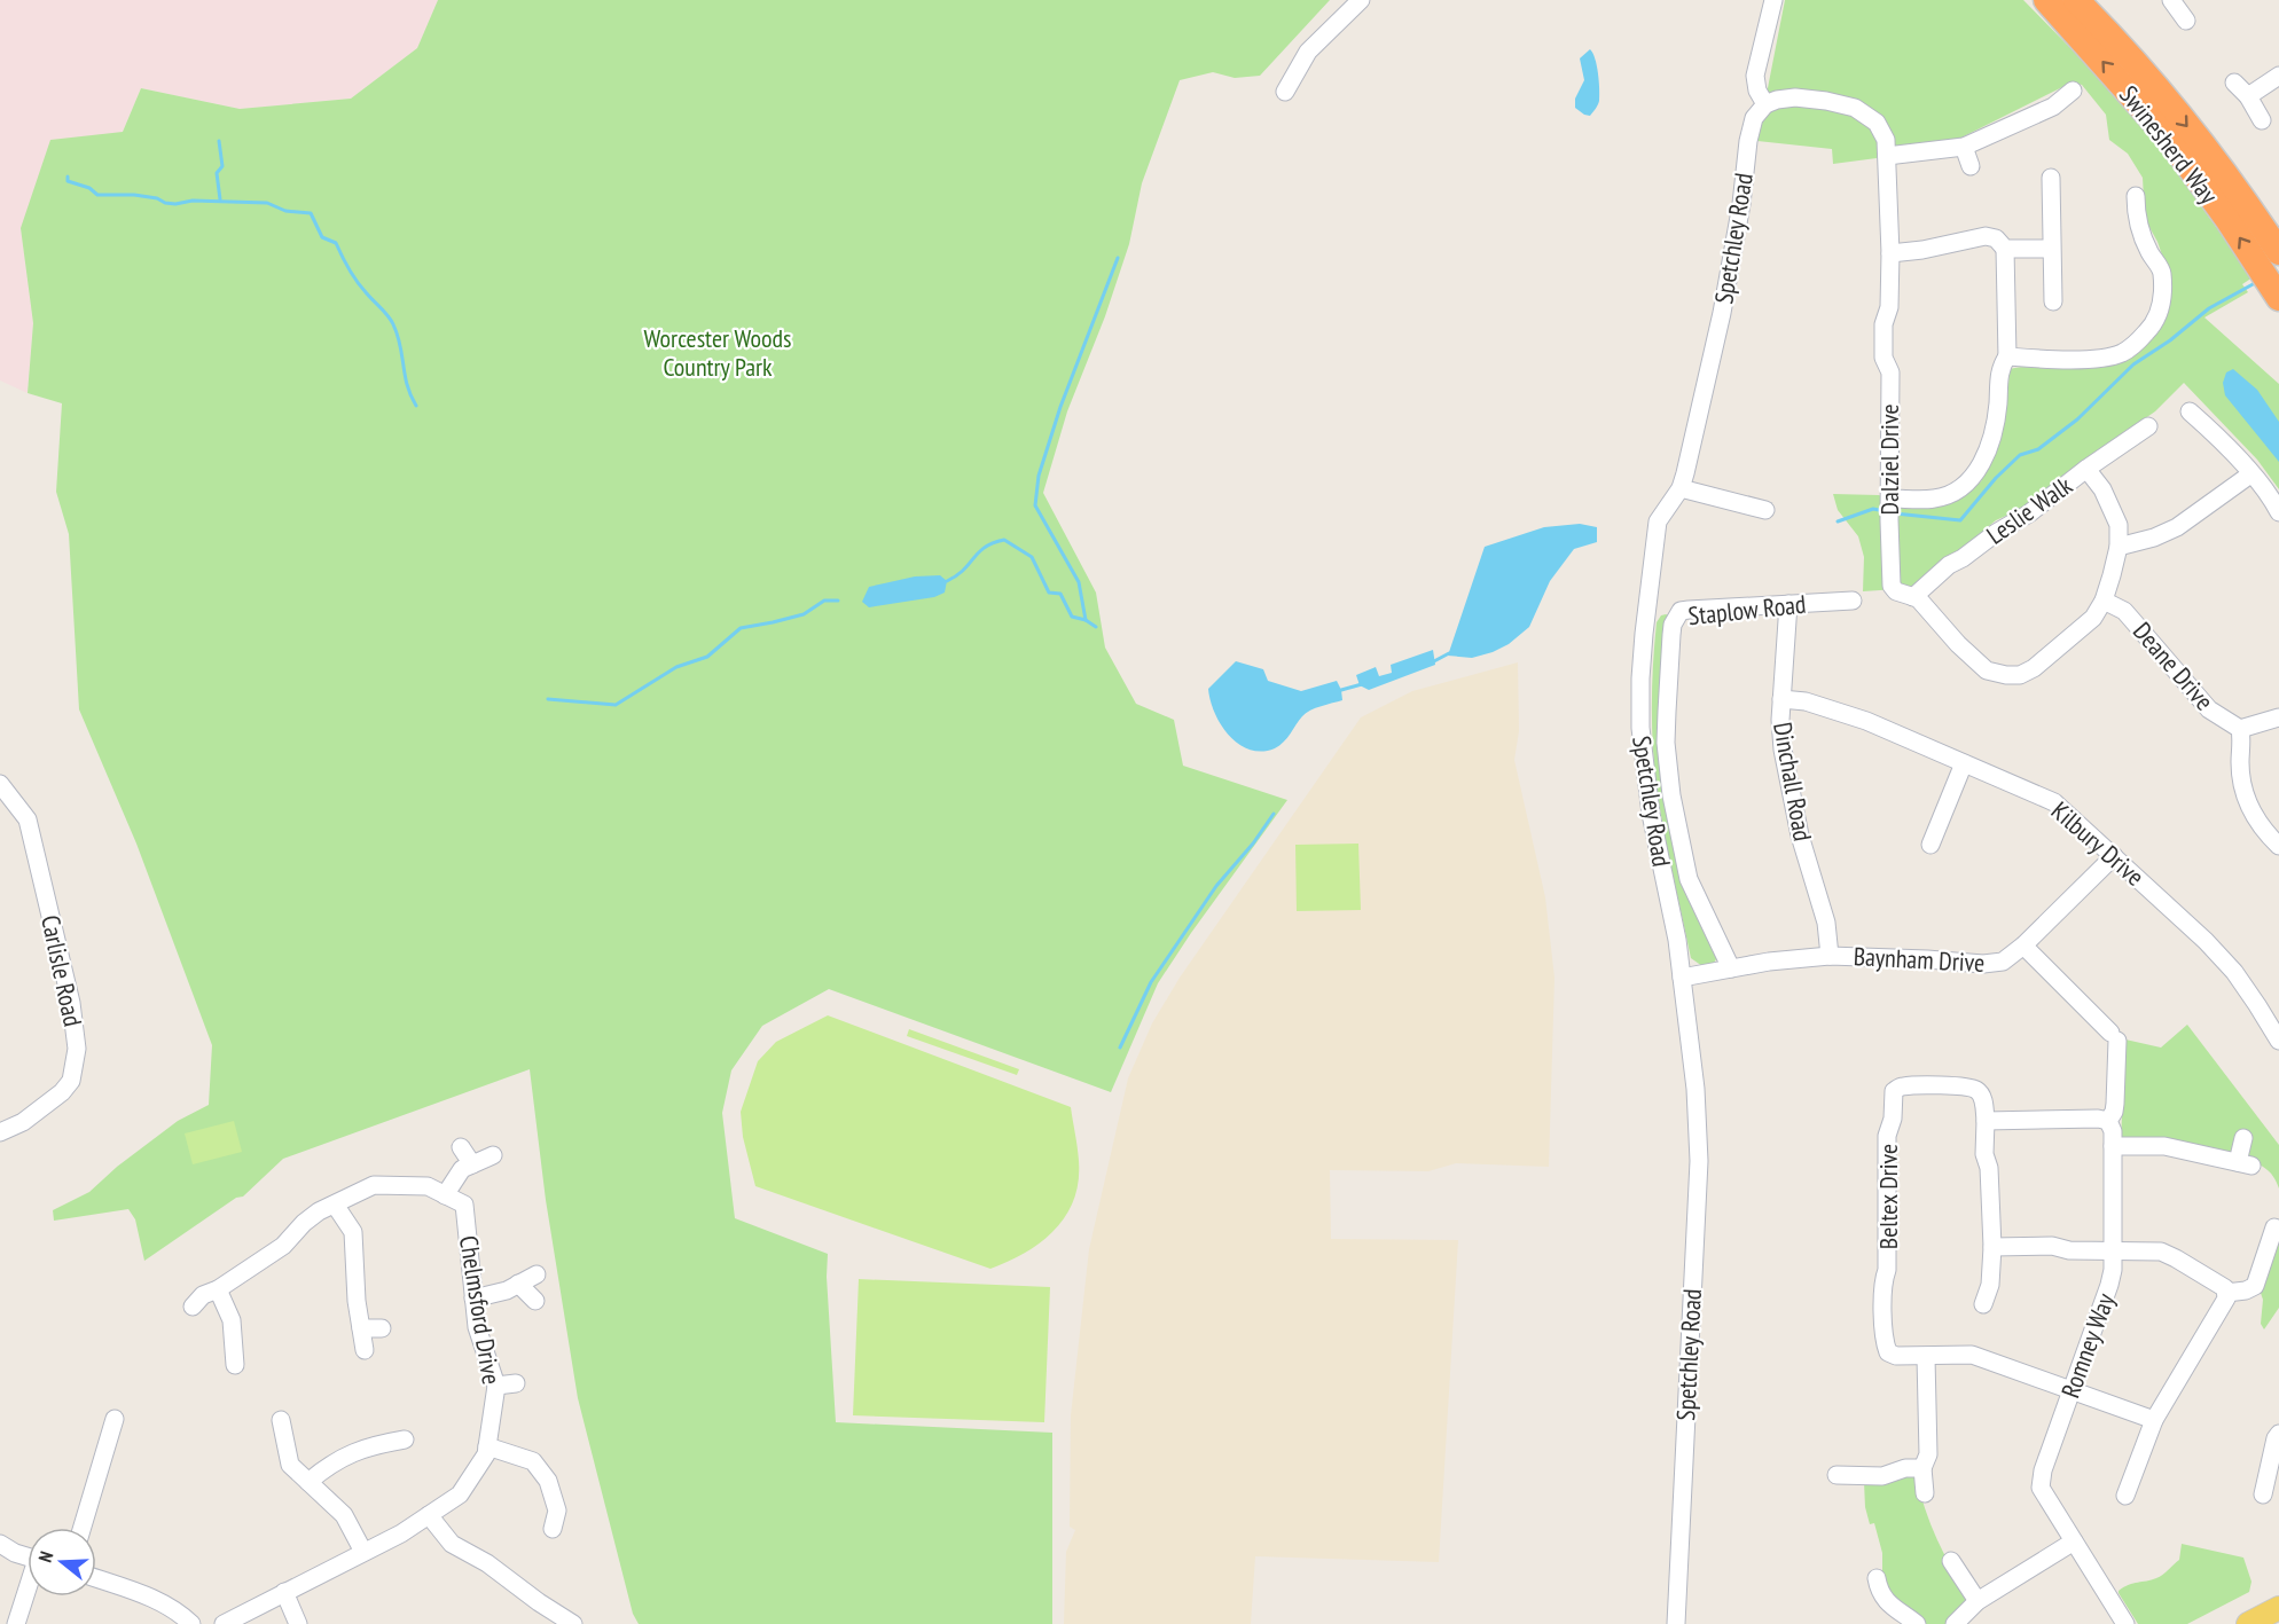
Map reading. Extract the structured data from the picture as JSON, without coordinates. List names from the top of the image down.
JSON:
{
  "streets": {
    "highway": ["Swinesherd Way"],
    "street": [
      "Spetchley Road",
      "Dalziel Drive",
      "Leslie Walk",
      "Staplow Road",
      "Deane Drive",
      "Dinchall Road",
      "Kilbury Drive",
      "Baynham Drive",
      "Carlisle Road",
      "Beltex Drive",
      "Chelmsford Drive",
      "Romney Way"
    ]
  },
  "crossings": [
    ["Spetchley Road", "Dalziel Drive"],
    ["Spetchley Road", "Baynham Drive"],
    ["Dalziel Drive", "Leslie Walk"],
    ["Dalziel Drive", "Deane Drive"],
    ["Staplow Road", "Dinchall Road"],
    ["Staplow Road", "Baynham Drive"],
    ["Dinchall Road", "Kilbury Drive"],
    ["Dinchall Road", "Baynham Drive"],
    ["Kilbury Drive", "Baynham Drive"],
    ["Baynham Drive", "Romney Way"],
    ["Beltex Drive", "Romney Way"]
  ],
  "parks": ["Worcester Woods Country Park"],
  "north": "left"
}
